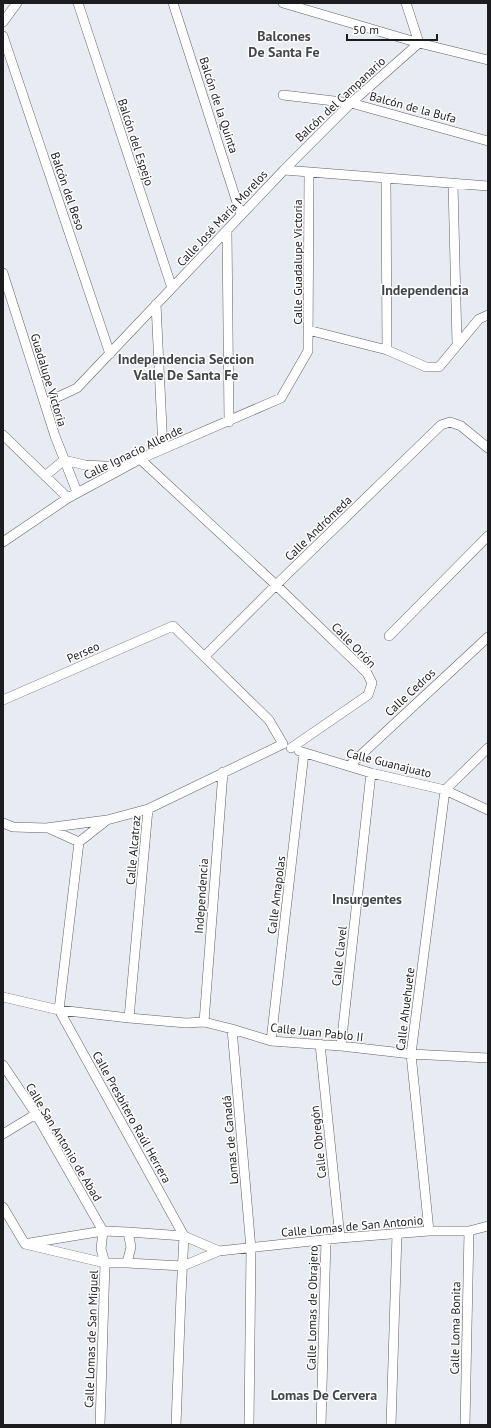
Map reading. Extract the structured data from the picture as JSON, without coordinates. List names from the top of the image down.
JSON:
{
  "streets": {
    "street": [
      "Balcón del Campanario",
      "Balcón de la Quinta",
      "Balcón de la Bufa",
      "Balcón del Espejo",
      "Balcón del Beso",
      "Calle José María Morelos",
      "Calle Guadalupe Victoria",
      "Guadalupe Victoria",
      "Calle Ignacio Allende",
      "Calle Andrómeda",
      "Calle Orión",
      "Perseo",
      "Calle Cedros",
      "Calle Guanajuato",
      "Calle Alcatraz",
      "Calle Amapolas",
      "Independencia",
      "Calle Clavel",
      "Calle Ahuehuete",
      "Calle Juan Pablo II",
      "Calle Presbítero Raúl Herrera",
      "Lomas de Canadá",
      "Calle San Antonio de Abad",
      "Calle Obregón",
      "Calle Lomas de San Antonio",
      "Calle Lomas de Obrajero",
      "Calle Loma Bonita",
      "Calle Lomas de San Miguel"
    ]
  },
  "crossings": [
    ["Balcón del Campanario", "Balcón de la Bufa"],
    ["Balcón del Campanario", "Calle José María Morelos"],
    ["Balcón de la Quinta", "Calle José María Morelos"],
    ["Balcón del Espejo", "Calle José María Morelos"],
    ["Balcón del Beso", "Calle José María Morelos"],
    ["Calle José María Morelos", "Calle Guadalupe Victoria"],
    ["Calle José María Morelos", "Guadalupe Victoria"],
    ["Calle Guadalupe Victoria", "Calle Ignacio Allende"],
    ["Guadalupe Victoria", "Calle Ignacio Allende"],
    ["Calle Ignacio Allende", "Calle Orión"],
    ["Calle Andrómeda", "Calle Orión"],
    ["Calle Andrómeda", "Perseo"],
    ["Calle Orión", "Calle Guanajuato"],
    ["Calle Orión", "Calle Alcatraz"],
    ["Calle Cedros", "Calle Guanajuato"],
    ["Calle Guanajuato", "Calle Alcatraz"],
    ["Calle Guanajuato", "Calle Amapolas"],
    ["Calle Guanajuato", "Calle Clavel"],
    ["Calle Guanajuato", "Calle Ahuehuete"],
    ["Calle Alcatraz", "Independencia"],
    ["Calle Alcatraz", "Calle Juan Pablo II"],
    ["Calle Amapolas", "Calle Juan Pablo II"],
    ["Independencia", "Calle Juan Pablo II"],
    ["Calle Clavel", "Calle Juan Pablo II"],
    ["Calle Ahuehuete", "Calle Juan Pablo II"],
    ["Calle Ahuehuete", "Calle Lomas de San Antonio"],
    ["Calle Juan Pablo II", "Calle Presbítero Raúl Herrera"],
    ["Calle Juan Pablo II", "Lomas de Canadá"],
    ["Calle Juan Pablo II", "Calle Obregón"],
    ["Calle Presbítero Raúl Herrera", "Calle Lomas de San Antonio"],
    ["Lomas de Canadá", "Calle Lomas de San Antonio"],
    ["Calle San Antonio de Abad", "Calle Lomas de San Antonio"],
    ["Calle San Antonio de Abad", "Calle Lomas de San Miguel"],
    ["Calle Obregón", "Calle Lomas de San Antonio"],
    ["Calle Lomas de San Antonio", "Calle Lomas de Obrajero"],
    ["Calle Lomas de San Antonio", "Calle Loma Bonita"],
    ["Calle Lomas de San Antonio", "Calle Lomas de San Miguel"]
  ],
  "districts": [
    "Balcones De Santa Fe",
    "Independencia",
    "Independencia Seccion Valle De Santa Fe",
    "Insurgentes",
    "Lomas De Cervera"
  ],
  "scale_bar": "50 m"
}
